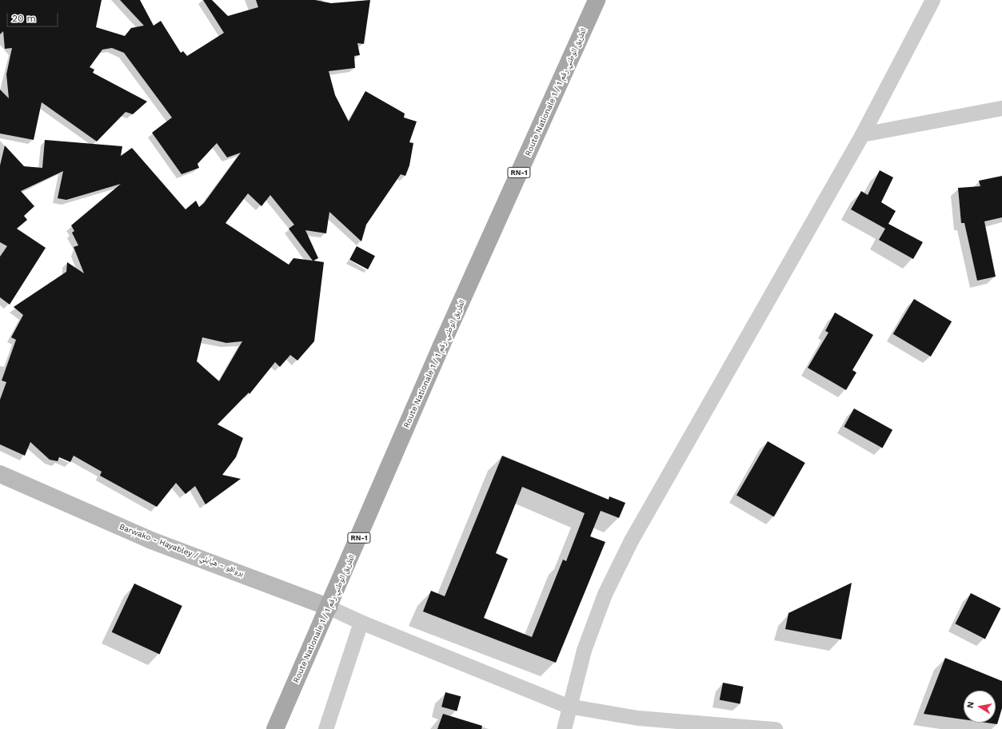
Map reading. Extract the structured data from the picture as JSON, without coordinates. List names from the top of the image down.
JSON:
{
  "streets": {
    "main road": ["Route Nationale 1 / الطريق الوطني رقم 1", "RN-1", "Barwako - Hayabley / برواقو - هيابلي"]
  },
  "crossings": [
    ["Route Nationale 1 / الطريق الوطني رقم 1", "Barwako - Hayabley / برواقو - هيابلي"]
  ],
  "scale_bar": "20 m",
  "north": "left"
}
